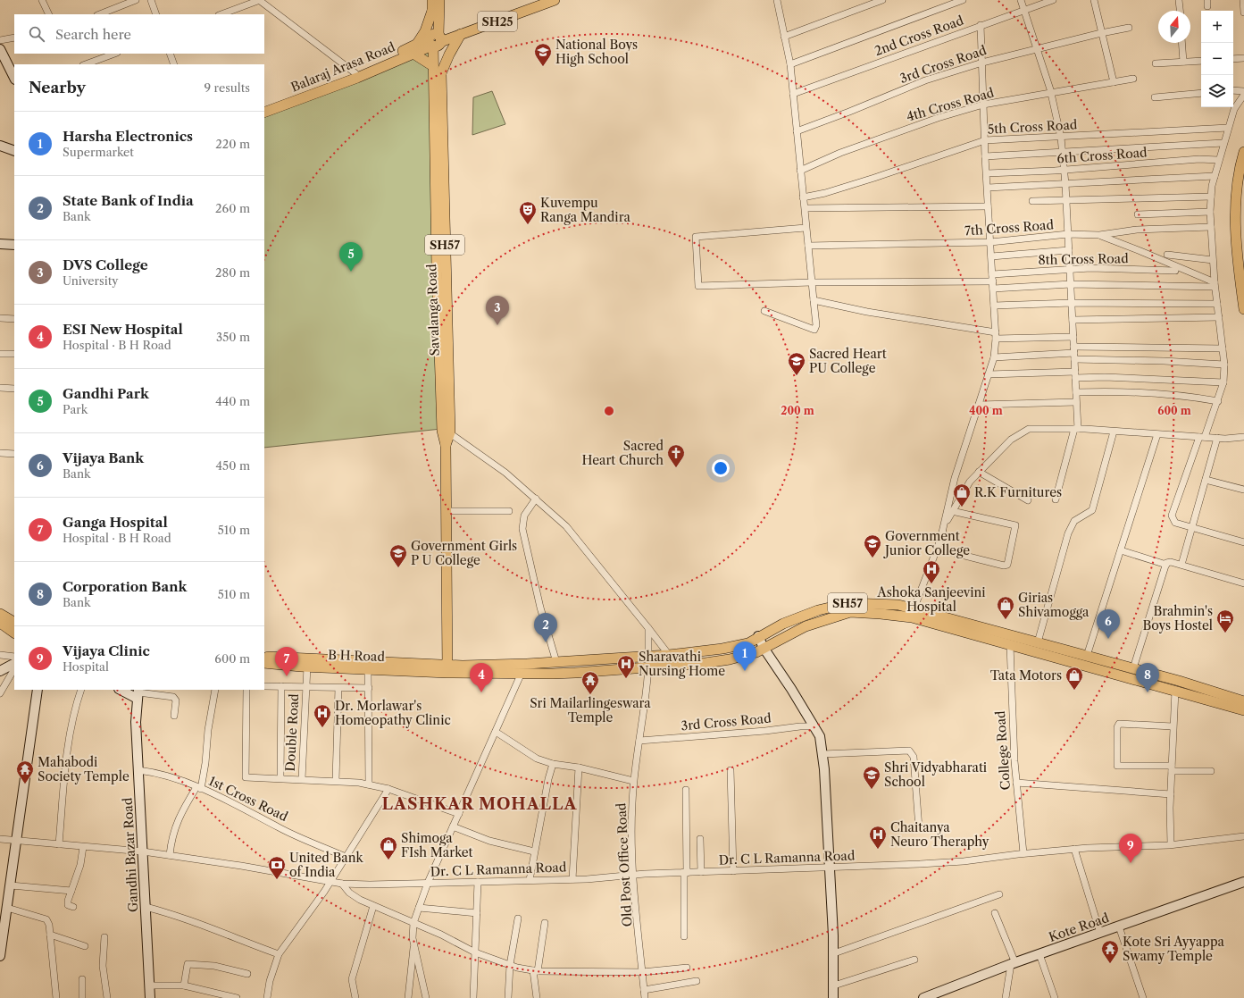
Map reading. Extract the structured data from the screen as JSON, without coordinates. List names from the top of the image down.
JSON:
{
  "streets": {
    "main road": [
      "SH25",
      "Balaraj Arasa Road",
      "SH57",
      "Savalanga Road",
      "B H Road"
    ],
    "street": [
      "2nd Cross Road",
      "3rd Cross Road",
      "4th Cross Road",
      "5th Cross Road",
      "6th Cross Road",
      "7th Cross Road",
      "8th Cross Road",
      "Double Road",
      "College Road",
      "1st Cross Road",
      "Gandhi Bazar Road",
      "Dr. C L Ramanna Road",
      "Old Post Office Road",
      "Kote Road"
    ]
  },
  "crossings": [
    ["SH25", "Savalanga Road"],
    ["3rd Cross Road", "Old Post Office Road"],
    ["SH57", "Savalanga Road"],
    ["SH57", "B H Road"],
    ["SH57", "College Road"],
    ["SH57", "Old Post Office Road"],
    ["Savalanga Road", "B H Road"],
    ["B H Road", "Double Road"],
    ["College Road", "Dr. C L Ramanna Road"],
    ["1st Cross Road", "Gandhi Bazar Road"],
    ["Gandhi Bazar Road", "Dr. C L Ramanna Road"],
    ["Dr. C L Ramanna Road", "Old Post Office Road"]
  ],
  "districts": ["LASHKAR MOHALLA"],
  "places": {
    "school or university": [
      "National Boys High School",
      "Sacred Heart PU College",
      "Government Junior College",
      "Government Girls P U College",
      "Shri Vidyabharati School"
    ],
    "theatre": ["Kuvempu Ranga Mandira"],
    "church": ["Sacred Heart Church"],
    "shop": [
      "R.K Furnitures",
      "Girias Shivamogga",
      "Tata Motors",
      "Shimoga FIsh Market"
    ],
    "hospital": [
      "Ashoka Sanjeevini Hospital",
      "Sharavathi Nursing Home",
      "Dr. Morlawar's Homeopathy Clinic",
      "Chaitanya Neuro Theraphy"
    ],
    "hotel": ["Brahmin's Boys Hostel"],
    "temple": ["Sri Mailarlingeswara Temple", "Mahabodi Society Temple", "Kote Sri Ayyappa Swamy Temple"],
    "bank": ["United Bank of India"]
  },
  "north": "top",
  "page": {
    "map_buttons": ["+", "−"],
    "search": "Search here",
    "heading": ["Nearby", "9 results"],
    "list": [
      {
        "mark": "1",
        "name": "Harsha Electronics",
        "note": "Supermarket",
        "value": "220 m"
      },
      {
        "mark": "2",
        "name": "State Bank of India",
        "note": "Bank",
        "value": "260 m"
      },
      {
        "mark": "3",
        "name": "DVS College",
        "note": "University",
        "value": "280 m"
      },
      {
        "mark": "4",
        "name": "ESI New Hospital",
        "note": "Hospital · B H Road",
        "value": "350 m"
      },
      {
        "mark": "5",
        "name": "Gandhi Park",
        "note": "Park",
        "value": "440 m"
      },
      {
        "mark": "6",
        "name": "Vijaya Bank",
        "note": "Bank",
        "value": "450 m"
      },
      {
        "mark": "7",
        "name": "Ganga Hospital",
        "note": "Hospital · B H Road",
        "value": "510 m"
      },
      {
        "mark": "8",
        "name": "Corporation Bank",
        "note": "Bank",
        "value": "510 m"
      },
      {
        "mark": "9",
        "name": "Vijaya Clinic",
        "note": "Hospital",
        "value": "600 m"
      }
    ],
    "pins": [
      "5",
      "3",
      "6",
      "2",
      "1",
      "7",
      "4",
      "8",
      "9"
    ]
  },
  "rings": ["200 m", "400 m", "600 m"]
}
